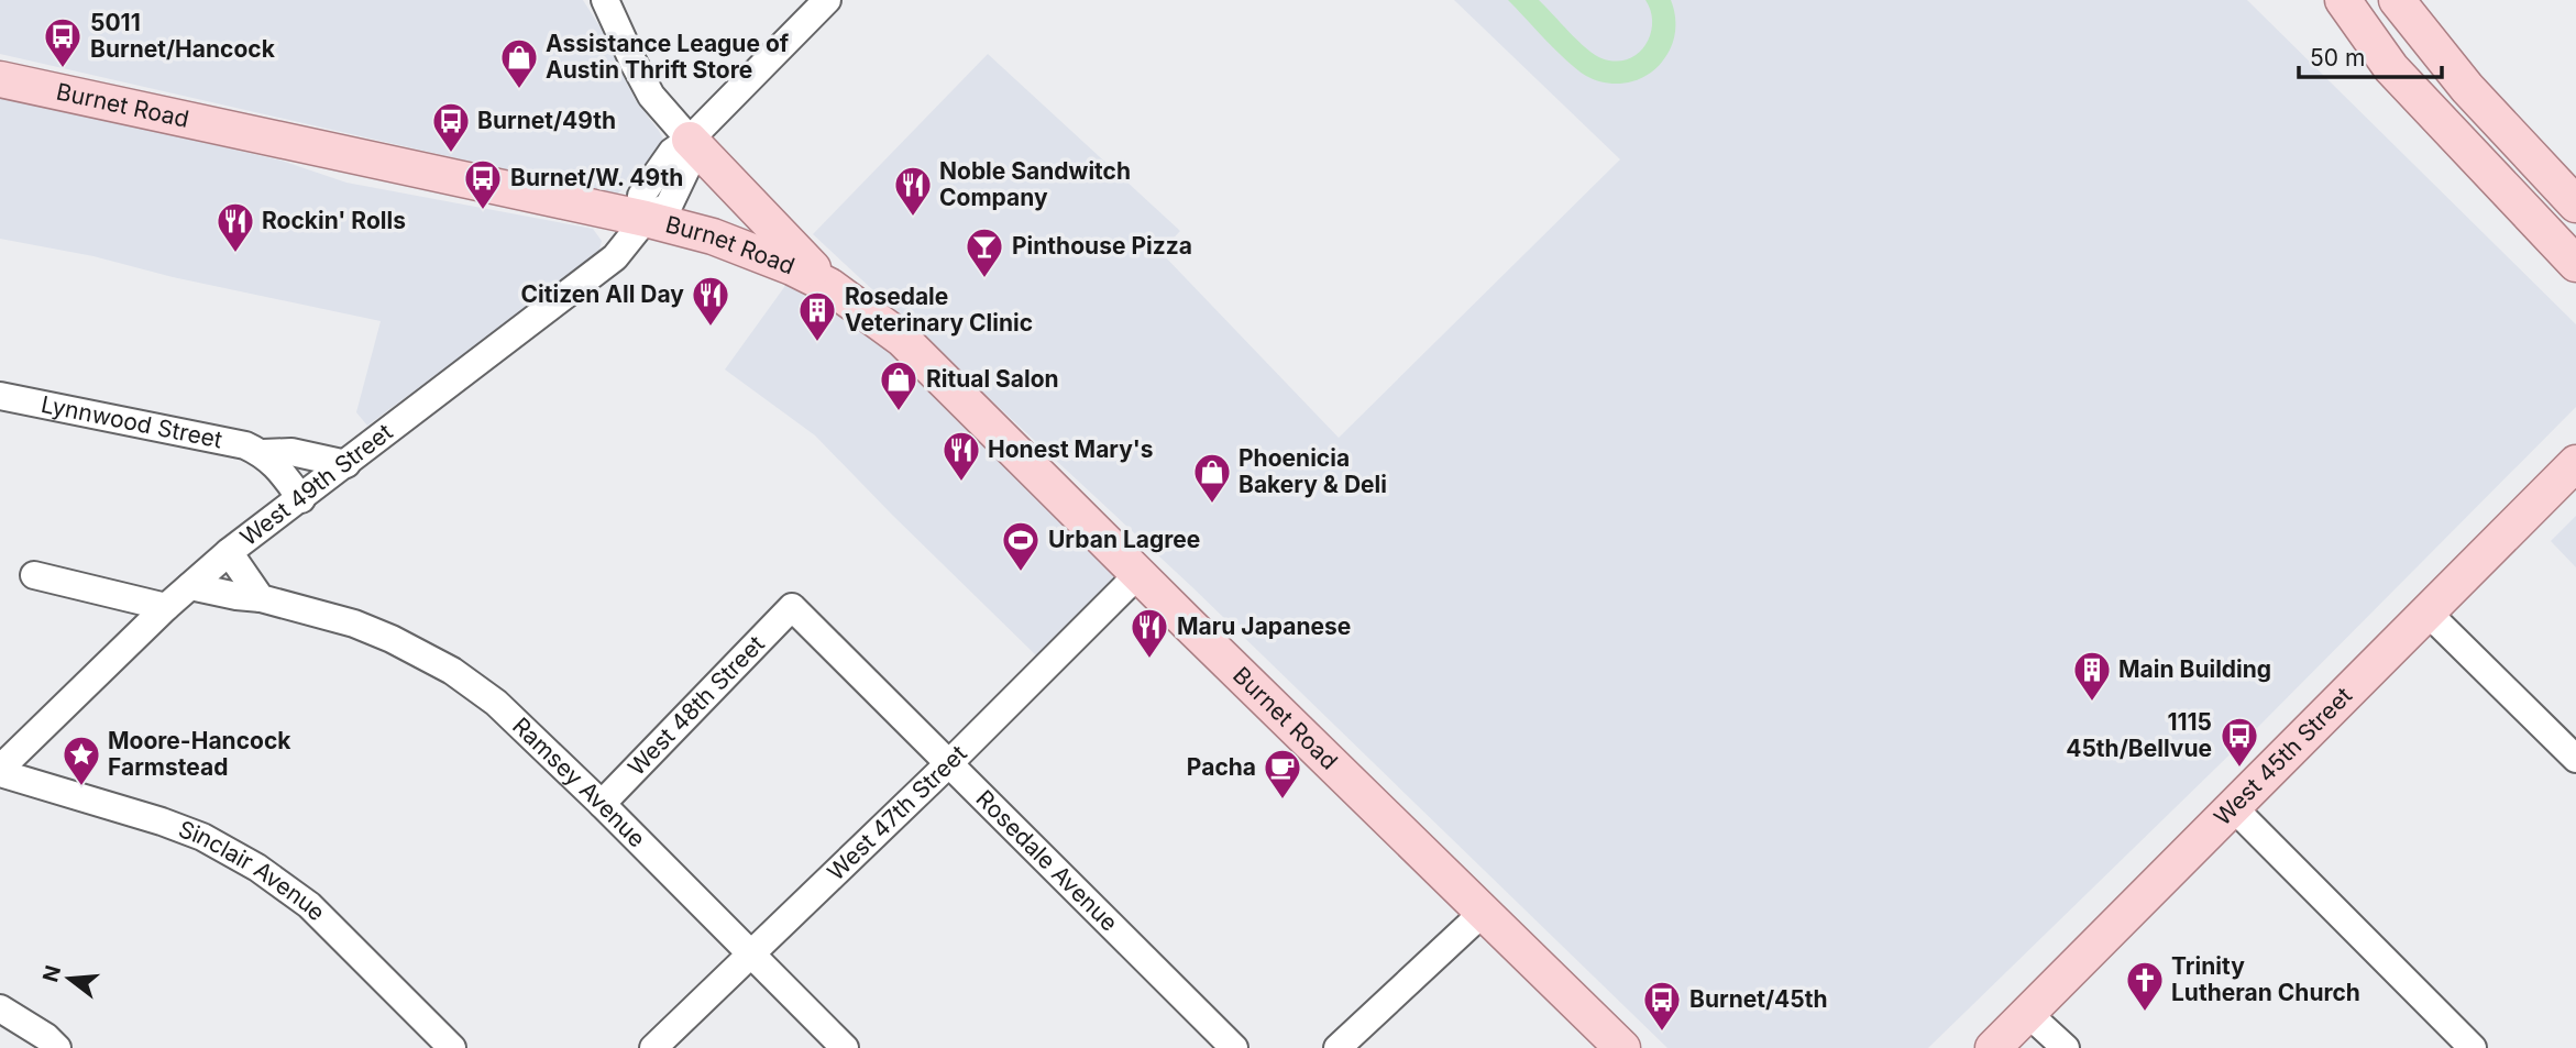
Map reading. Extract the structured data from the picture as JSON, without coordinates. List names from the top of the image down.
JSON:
{
  "streets": {
    "main road": ["Burnet Road", "West 45th Street"],
    "street": [
      "Lynnwood Street",
      "West 49th Street",
      "West 48th Street",
      "Ramsey Avenue",
      "West 47th Street",
      "Rosedale Avenue",
      "Sinclair Avenue"
    ]
  },
  "crossings": [
    ["Burnet Road", "West 49th Street"],
    ["Burnet Road", "West 47th Street"],
    ["Lynnwood Street", "West 49th Street"],
    ["West 49th Street", "Ramsey Avenue"],
    ["West 49th Street", "Sinclair Avenue"],
    ["West 48th Street", "Ramsey Avenue"],
    ["West 48th Street", "Rosedale Avenue"],
    ["Ramsey Avenue", "West 47th Street"],
    ["West 47th Street", "Rosedale Avenue"]
  ],
  "places": {
    "bus stop": [
      "5011 Burnet/Hancock",
      "Burnet/49th",
      "Burnet/W. 49th",
      "1115 45th/Bellvue",
      "Burnet/45th"
    ],
    "shop": ["Assistance League of Austin Thrift Store", "Ritual Salon", "Phoenicia Bakery & Deli"],
    "restaurant": [
      "Noble Sandwitch Company",
      "Rockin' Rolls",
      "Citizen All Day",
      "Honest Mary's",
      "Maru Japanese"
    ],
    "bar": ["Pinthouse Pizza"],
    "building": ["Rosedale Veterinary Clinic", "Main Building"],
    "sports": ["Urban Lagree"],
    "place": ["Moore-Hancock Farmstead"],
    "cafe": ["Pacha"],
    "church": ["Trinity Lutheran Church"]
  },
  "scale_bar": "50 m",
  "north": "left"
}
